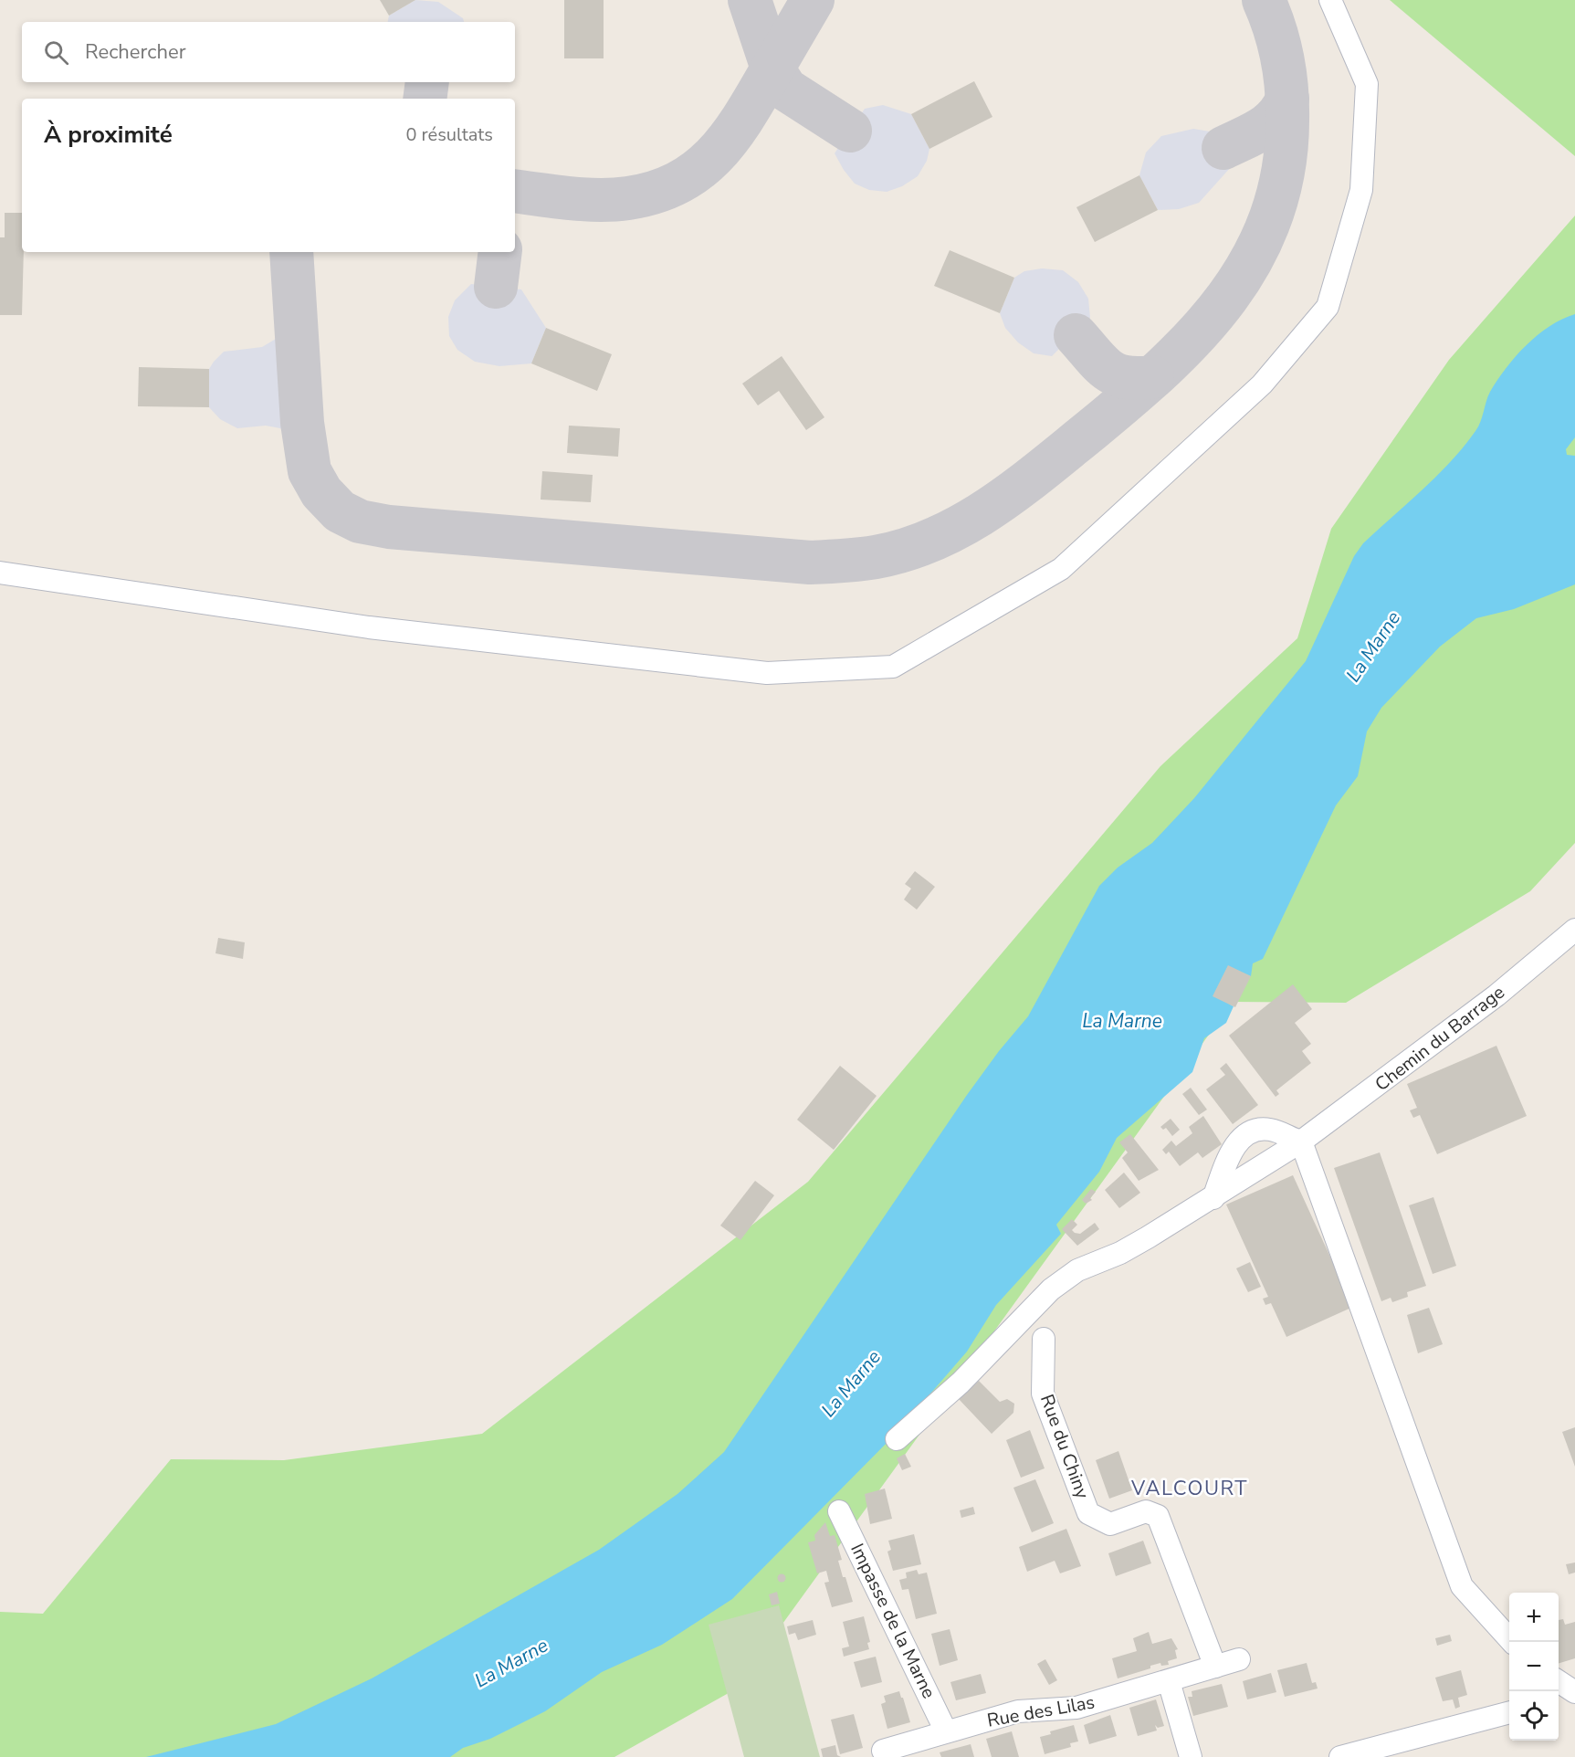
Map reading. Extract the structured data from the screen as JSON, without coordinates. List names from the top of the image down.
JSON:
{
  "streets": {
    "street": [
      "Chemin du Barrage",
      "Rue du Chiny",
      "Impasse de la Marne",
      "Rue des Lilas"
    ]
  },
  "crossings": [
    ["Rue du Chiny", "Rue des Lilas"],
    ["Impasse de la Marne", "Rue des Lilas"]
  ],
  "districts": ["VALCOURT"],
  "water": ["La Marne"],
  "page": {
    "search": "Rechercher",
    "heading": ["À proximité", "0 résultats"],
    "map_buttons": ["+", "−"]
  }
}
